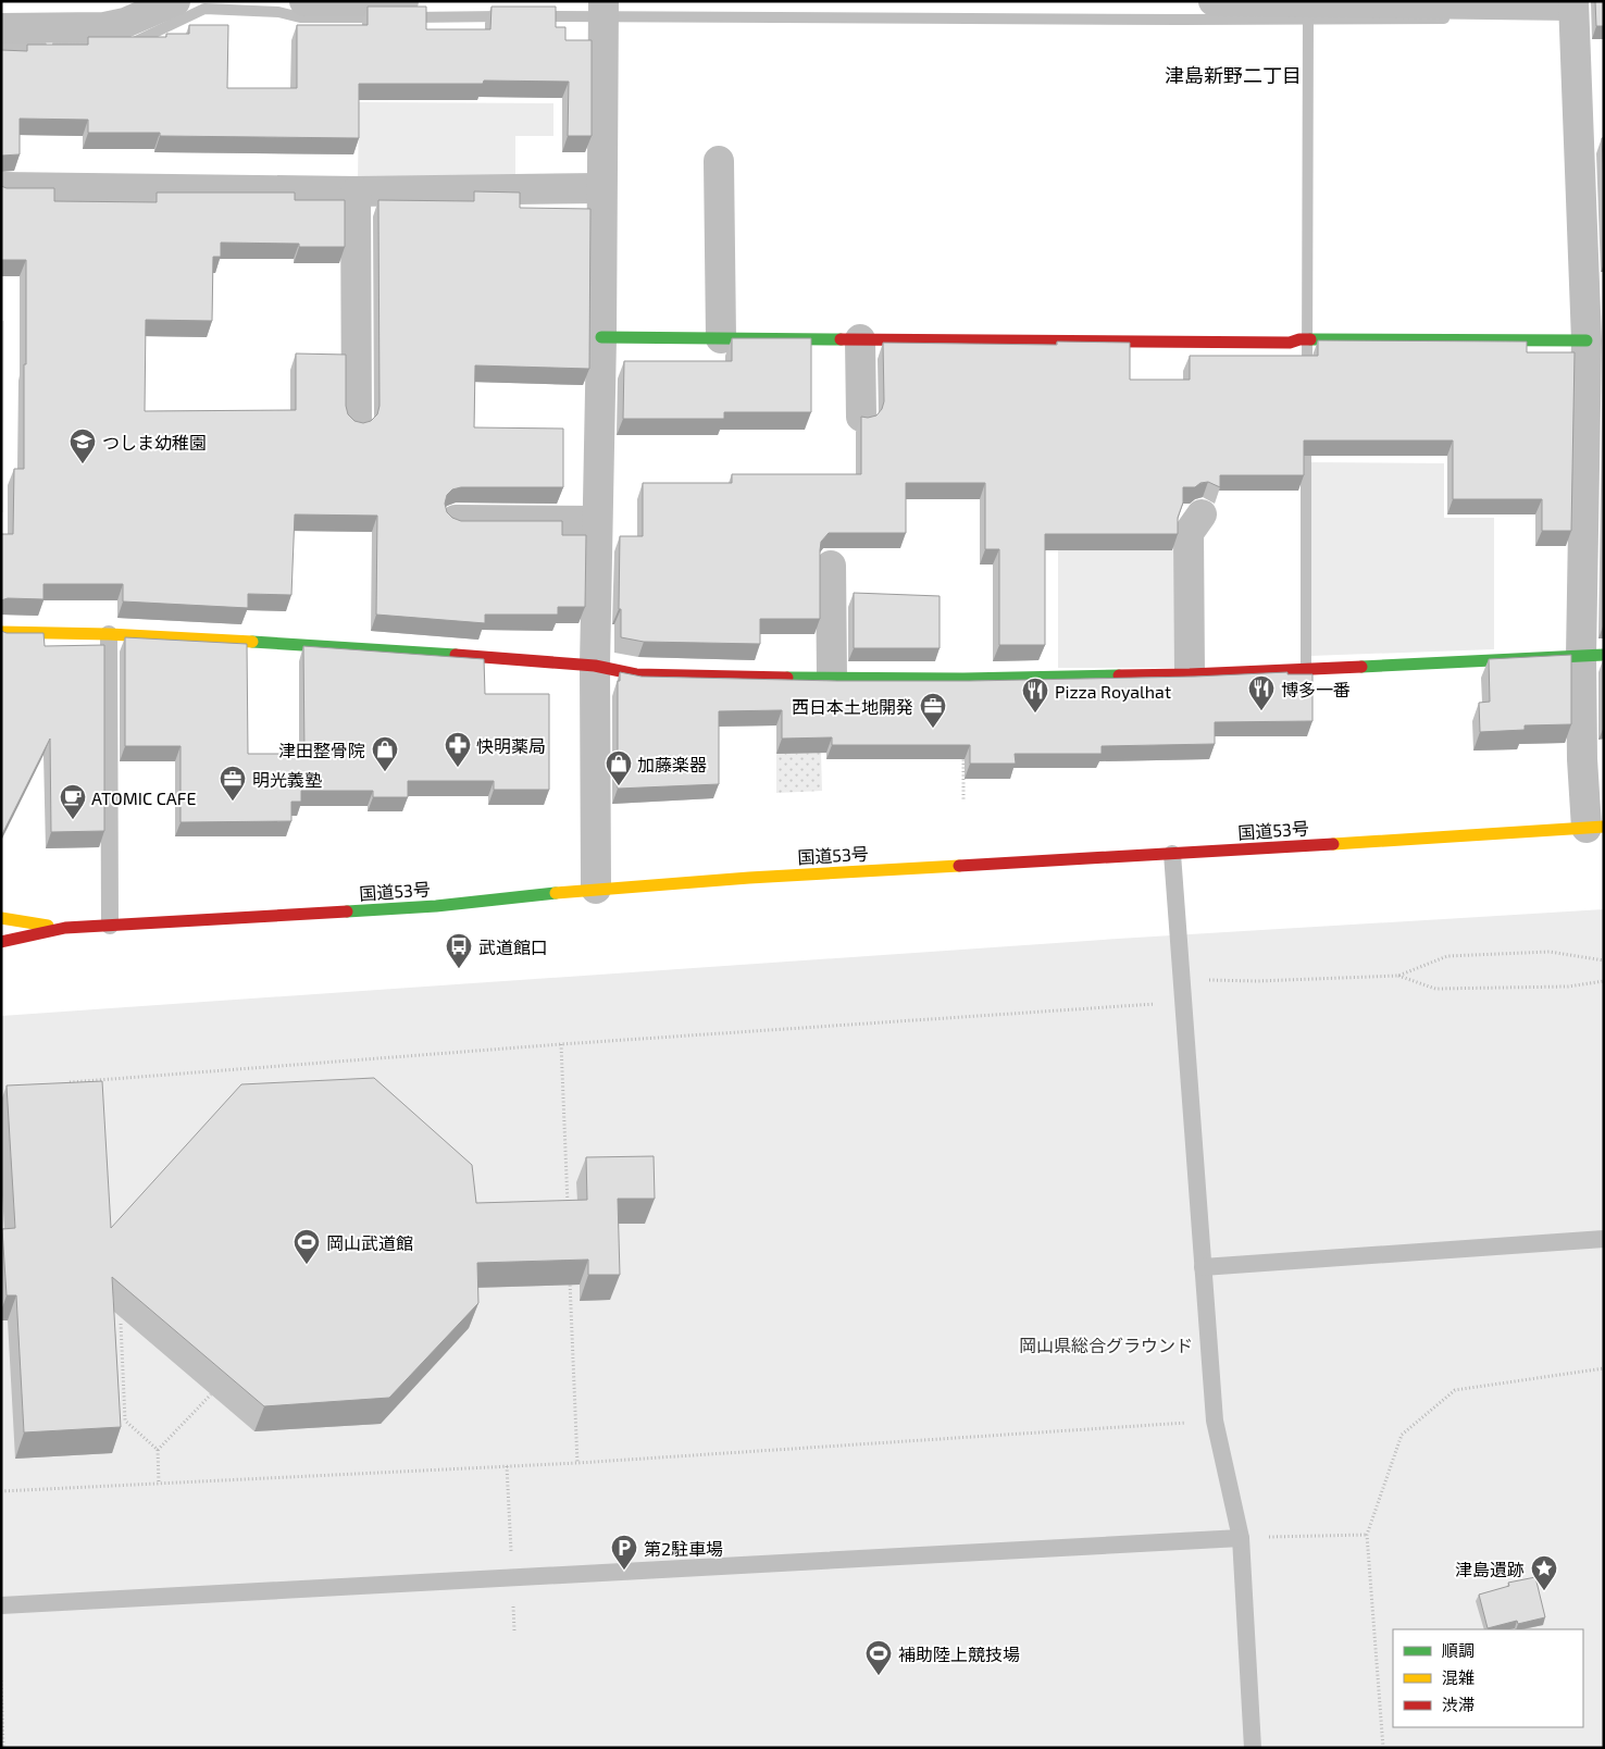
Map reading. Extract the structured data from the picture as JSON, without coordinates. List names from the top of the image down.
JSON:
{
  "streets": {
    "main road": ["国道53号"]
  },
  "districts": ["津島新野二丁目"],
  "parks": ["岡山県総合グラウンド"],
  "places": {
    "school or university": ["つしま幼稚園"],
    "restaurant": ["博多一番", "Pizza Royalhat"],
    "office": ["西日本土地開発", "明光義塾"],
    "pharmacy": ["快明薬局"],
    "shop": ["津田整骨院", "加藤楽器"],
    "cafe": ["ATOMIC CAFE"],
    "bus stop": ["武道館口"],
    "sports": ["岡山武道館", "補助陸上競技場"],
    "parking": ["第2駐車場"],
    "place": ["津島遺跡"]
  },
  "legend": ["順調", "混雑", "渋滞"]
}
